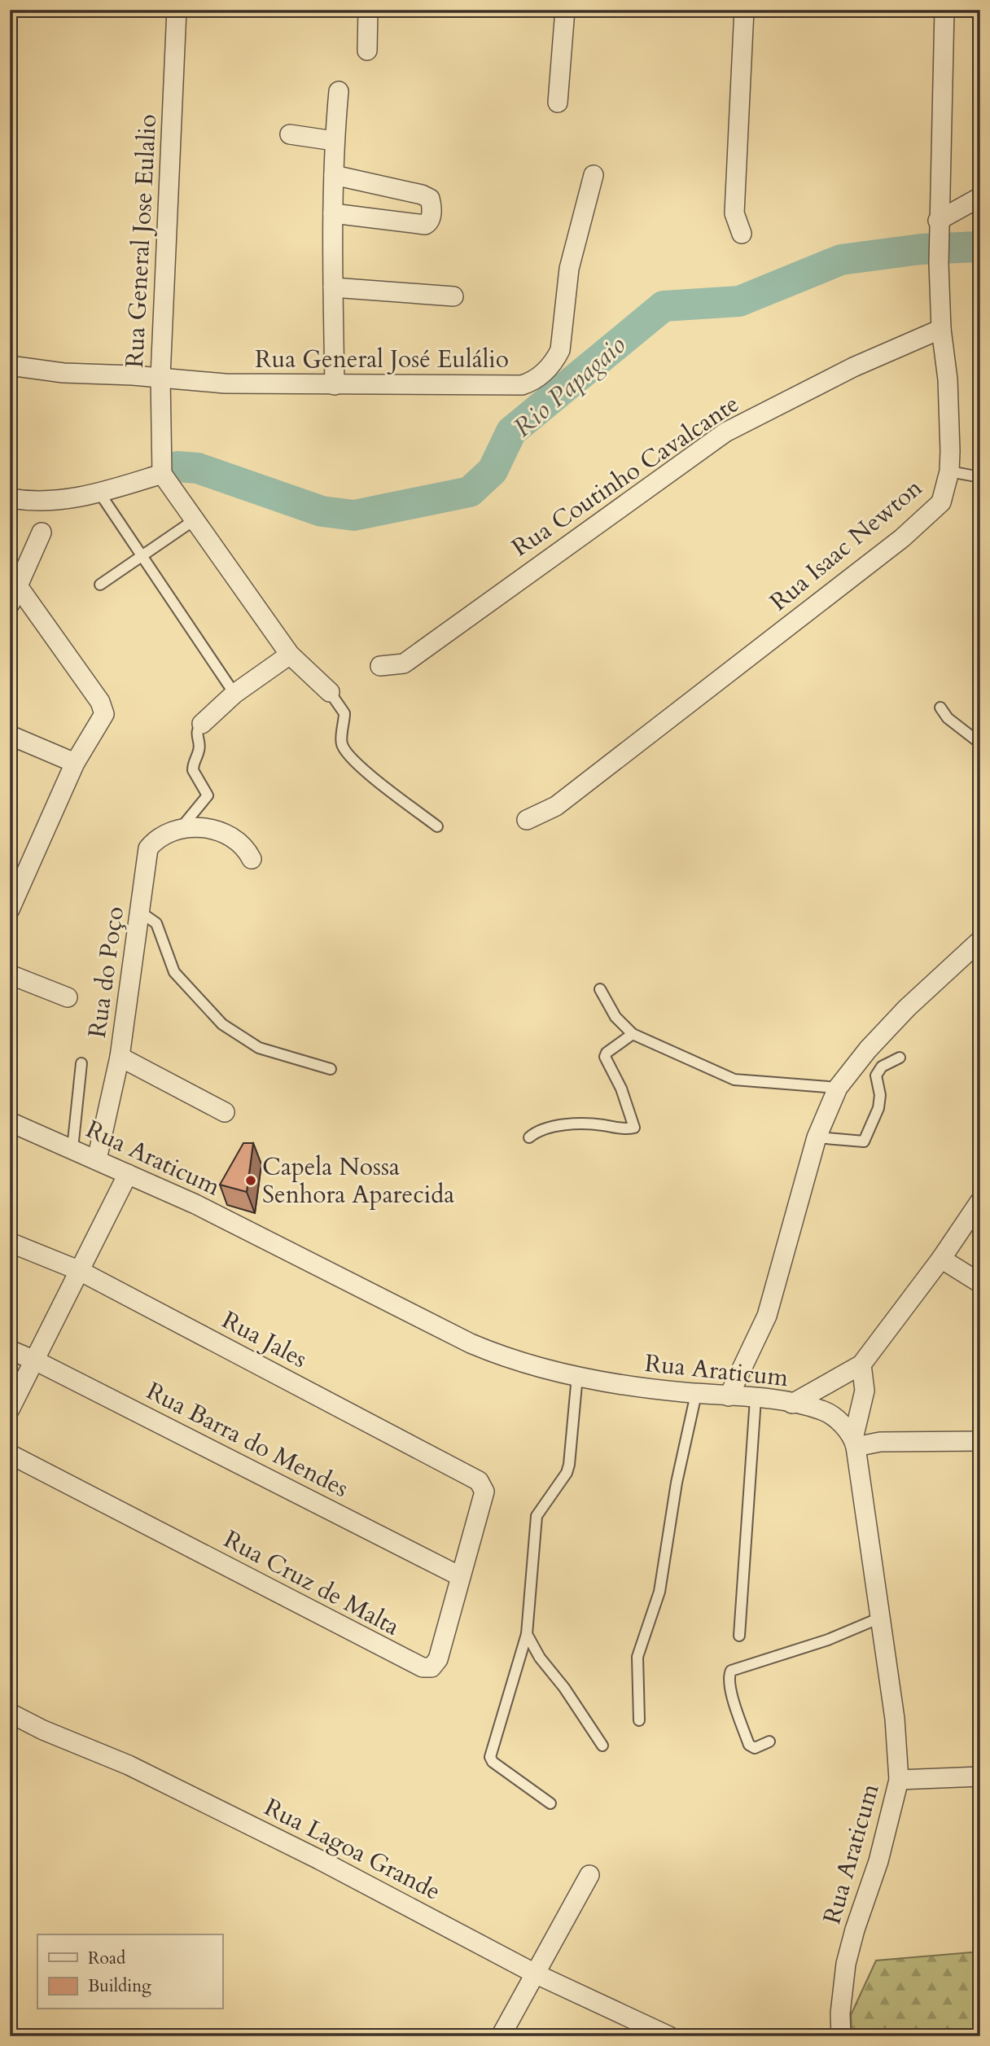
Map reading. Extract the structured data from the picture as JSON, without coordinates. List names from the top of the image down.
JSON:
{
  "streets": {
    "street": [
      "Rua General Jose Eulalio",
      "Rua General José Eulálio",
      "Rua Coutinho Cavalcante",
      "Rua Isaac Newton",
      "Rua do Poço",
      "Rua Araticum",
      "Rua Jales",
      "Rua Barra do Mendes",
      "Rua Cruz de Malta",
      "Rua Lagoa Grande"
    ]
  },
  "crossings": [
    ["Rua General Jose Eulalio", "Rua General José Eulálio"],
    ["Rua Coutinho Cavalcante", "Rua Isaac Newton"],
    ["Rua do Poço", "Rua Araticum"],
    ["Rua Jales", "Rua Cruz de Malta"],
    ["Rua Barra do Mendes", "Rua Cruz de Malta"]
  ],
  "water": ["Rio Papagaio"],
  "places": ["Capela Nossa Senhora Aparecida"],
  "legend": ["Road", "Building"]
}
